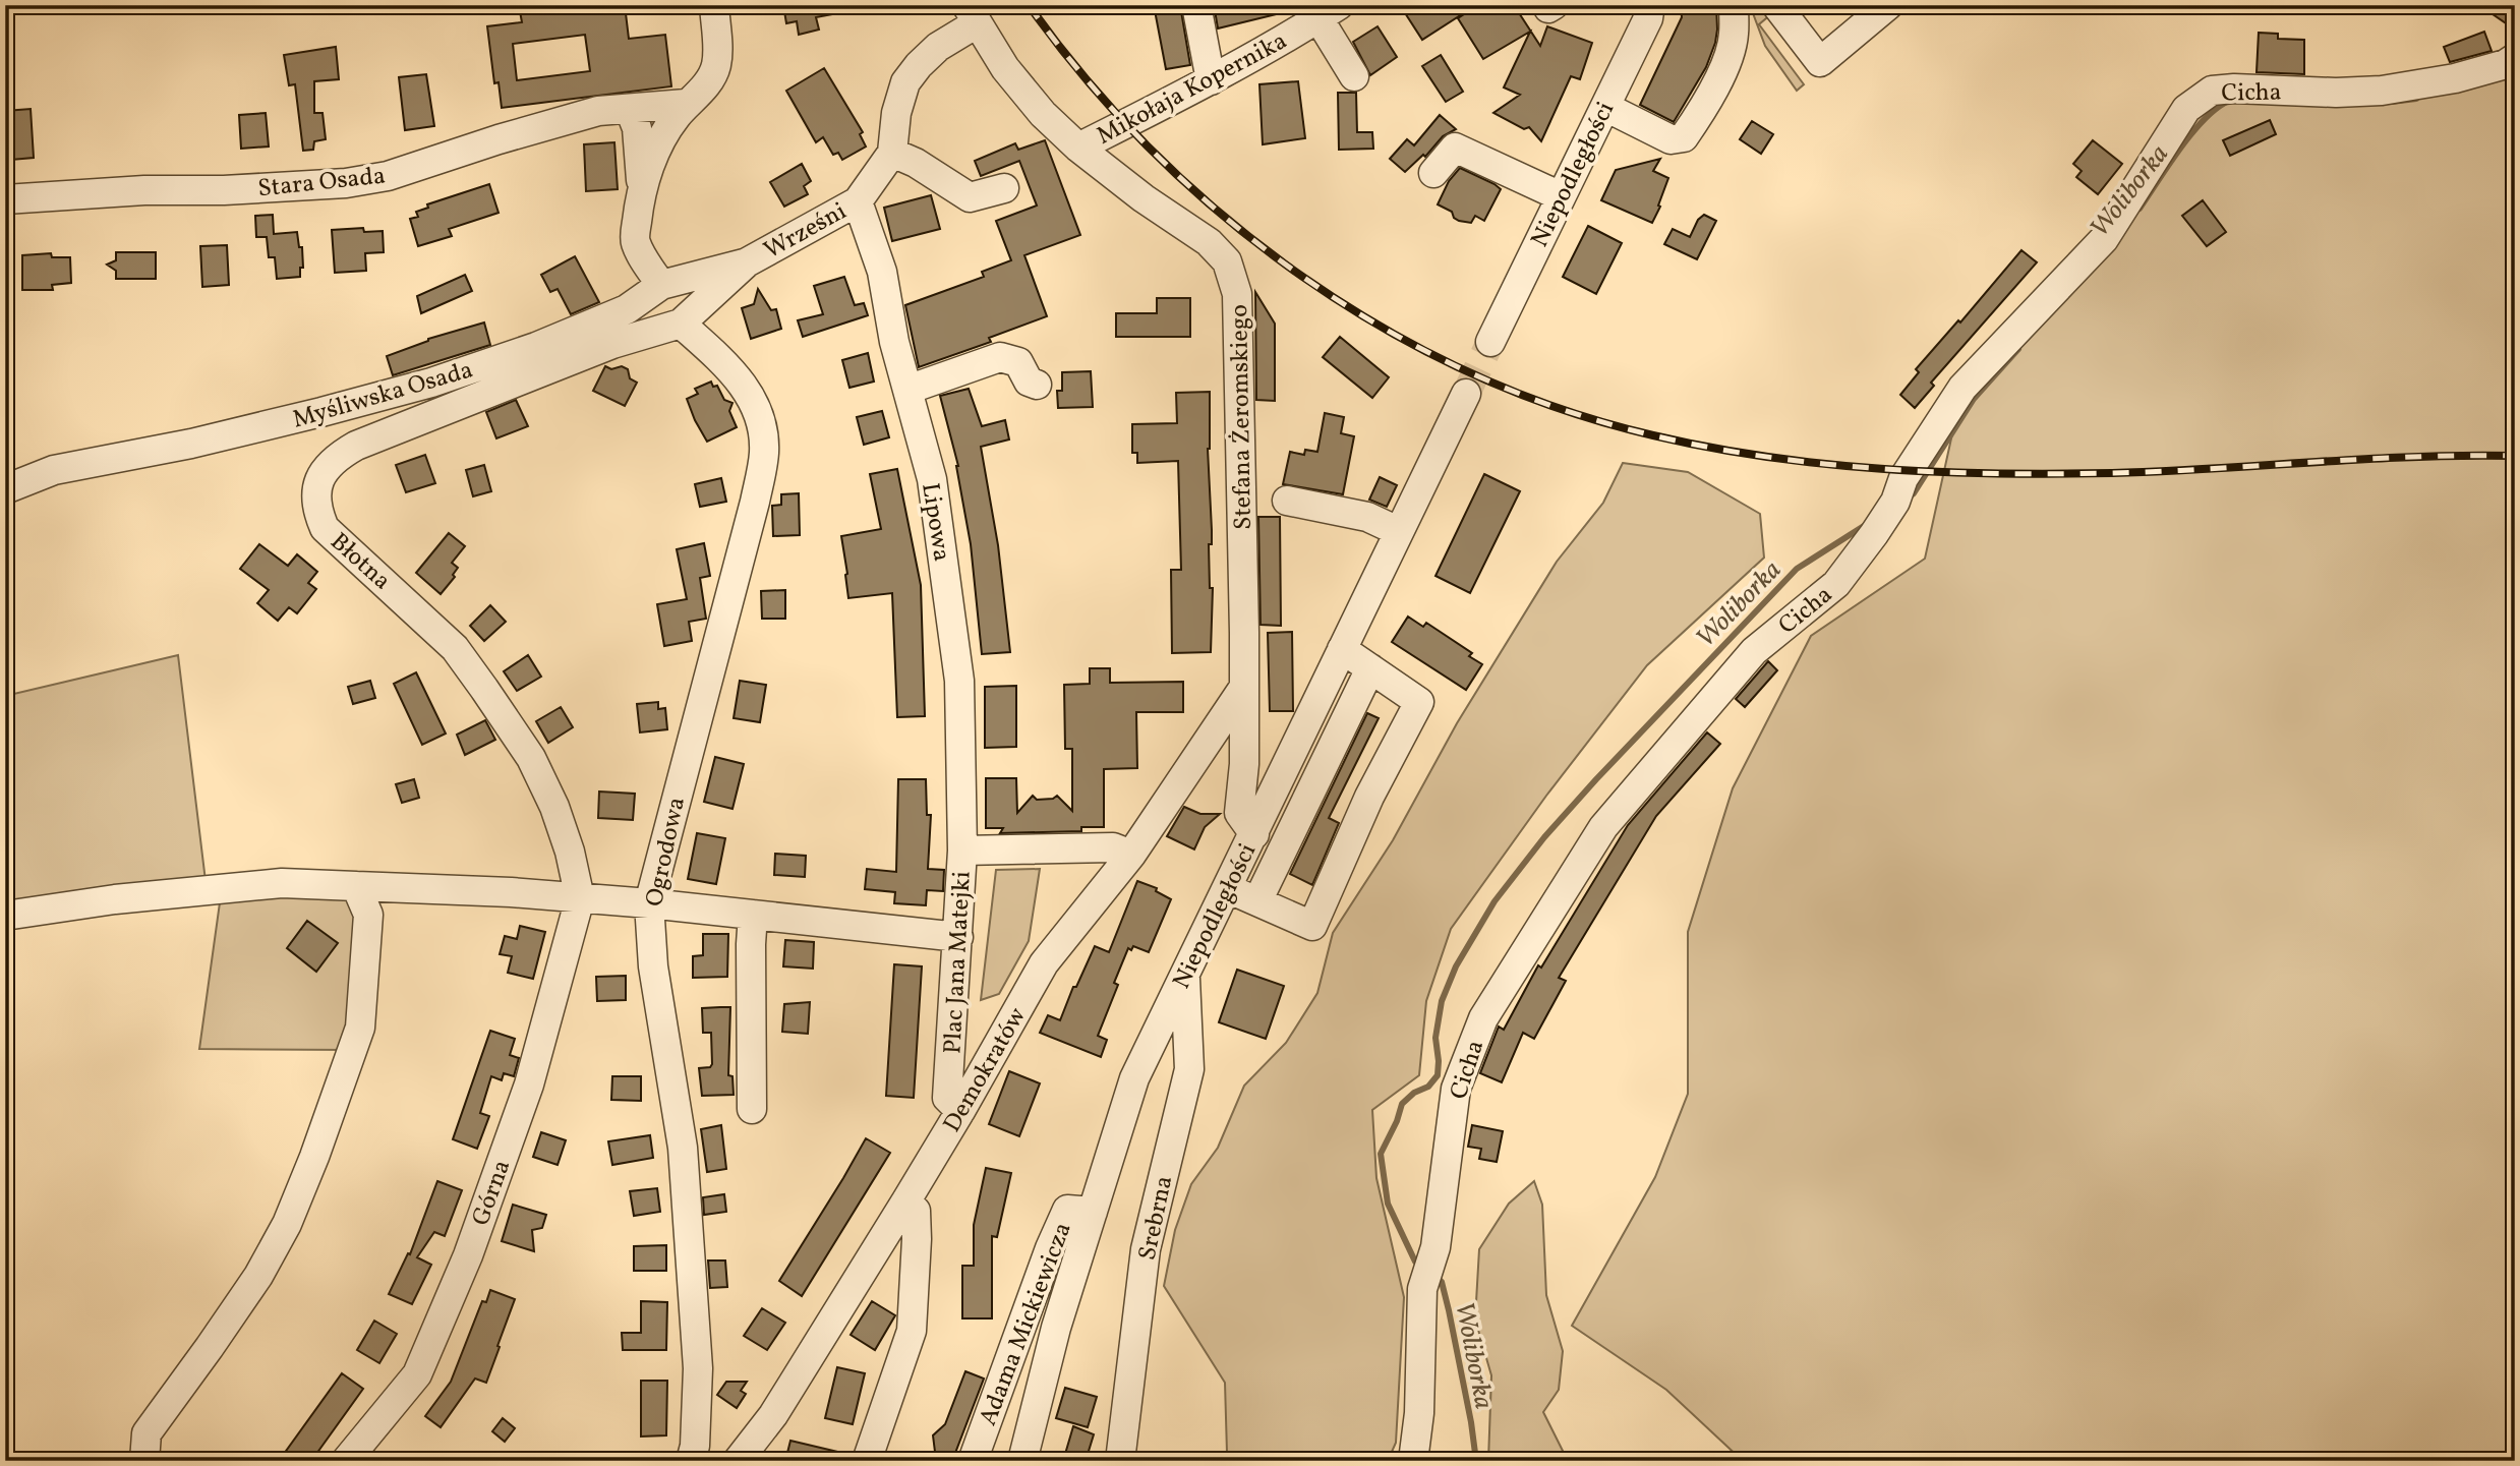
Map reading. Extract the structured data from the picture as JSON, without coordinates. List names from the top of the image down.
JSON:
{
  "streets": {
    "street": [
      "Mikołaja Kopernika",
      "Cicha",
      "Niepodległości",
      "Stara Osada",
      "Wrześni",
      "Myśliwska Osada",
      "Stefana Żeromskiego",
      "Lipowa",
      "Błotna",
      "Ogrodowa",
      "Plac Jana Matejki",
      "Demokratów",
      "Górna",
      "Srebrna",
      "Adama Mickiewicza"
    ]
  },
  "crossings": [
    ["Mikołaja Kopernika", "Stefana Żeromskiego"],
    ["Niepodległości", "Stefana Żeromskiego"],
    ["Niepodległości", "Srebrna"],
    ["Niepodległości", "Adama Mickiewicza"],
    ["Wrześni", "Myśliwska Osada"],
    ["Wrześni", "Stefana Żeromskiego"],
    ["Wrześni", "Lipowa"],
    ["Wrześni", "Błotna"],
    ["Wrześni", "Ogrodowa"],
    ["Stefana Żeromskiego", "Demokratów"],
    ["Lipowa", "Plac Jana Matejki"],
    ["Błotna", "Ogrodowa"],
    ["Błotna", "Górna"],
    ["Plac Jana Matejki", "Demokratów"]
  ],
  "water": ["Woliborka"]
}
